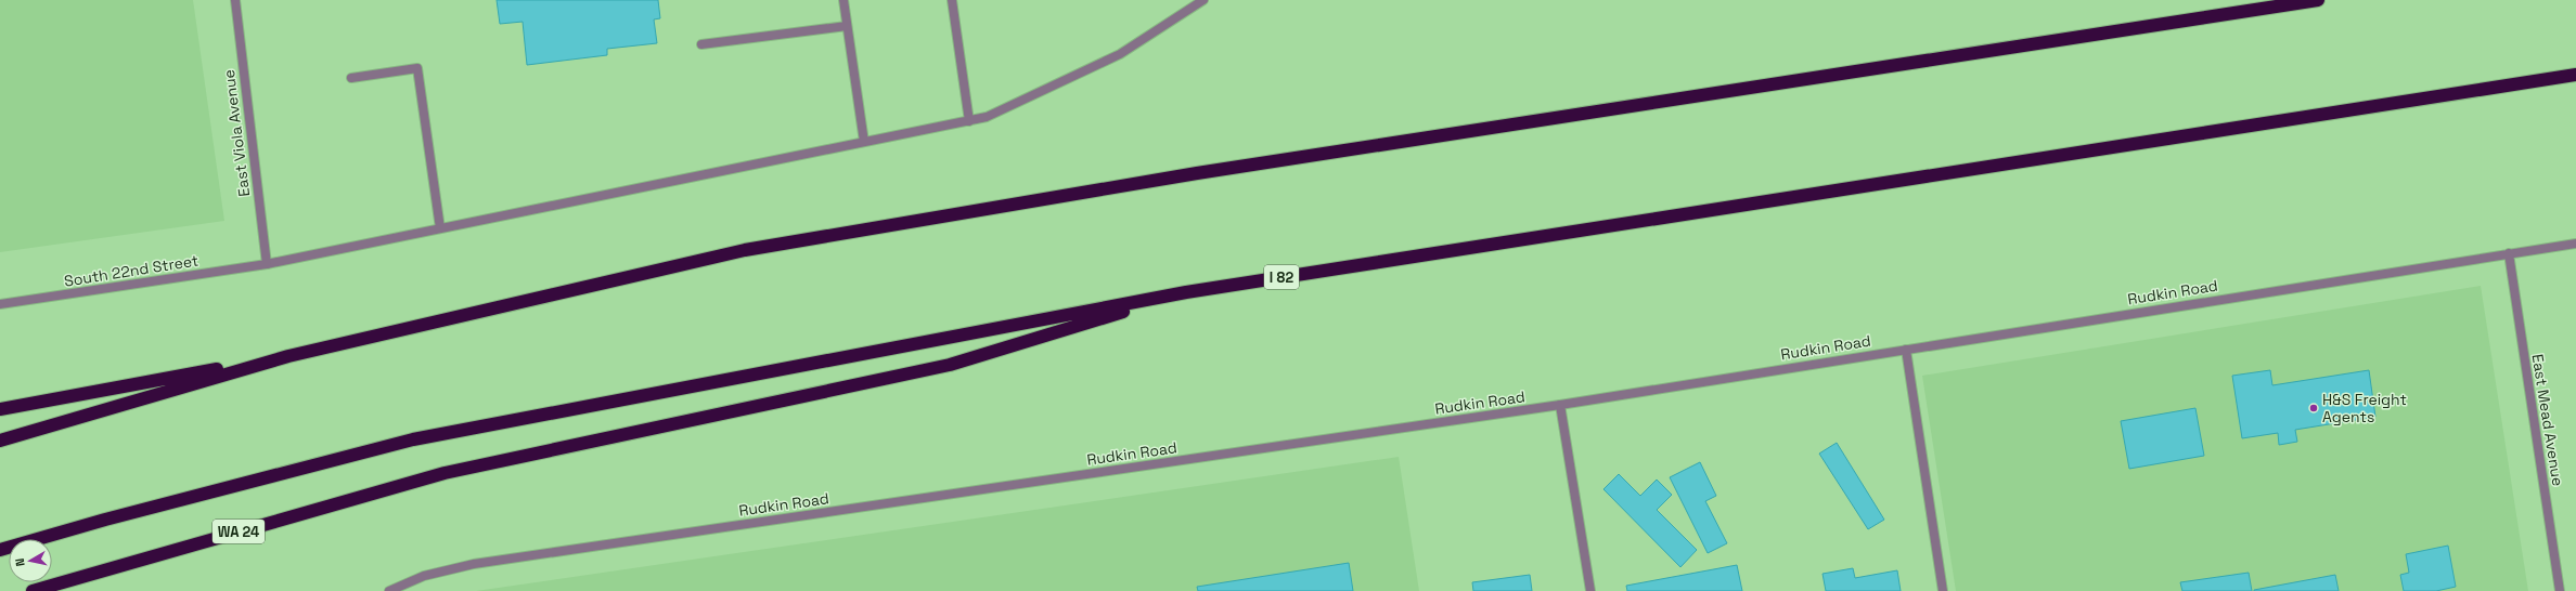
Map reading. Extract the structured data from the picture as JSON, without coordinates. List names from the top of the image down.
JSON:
{
  "streets": {
    "highway": ["I 82", "WA 24"],
    "street": [
      "East Viola Avenue",
      "South 22nd Street",
      "Rudkin Road",
      "East Mead Avenue"
    ]
  },
  "crossings": [
    ["East Viola Avenue", "South 22nd Street"],
    ["I 82", "WA 24"],
    ["Rudkin Road", "East Mead Avenue"]
  ],
  "places": ["H&S Freight Agents"],
  "north": "left"
}
